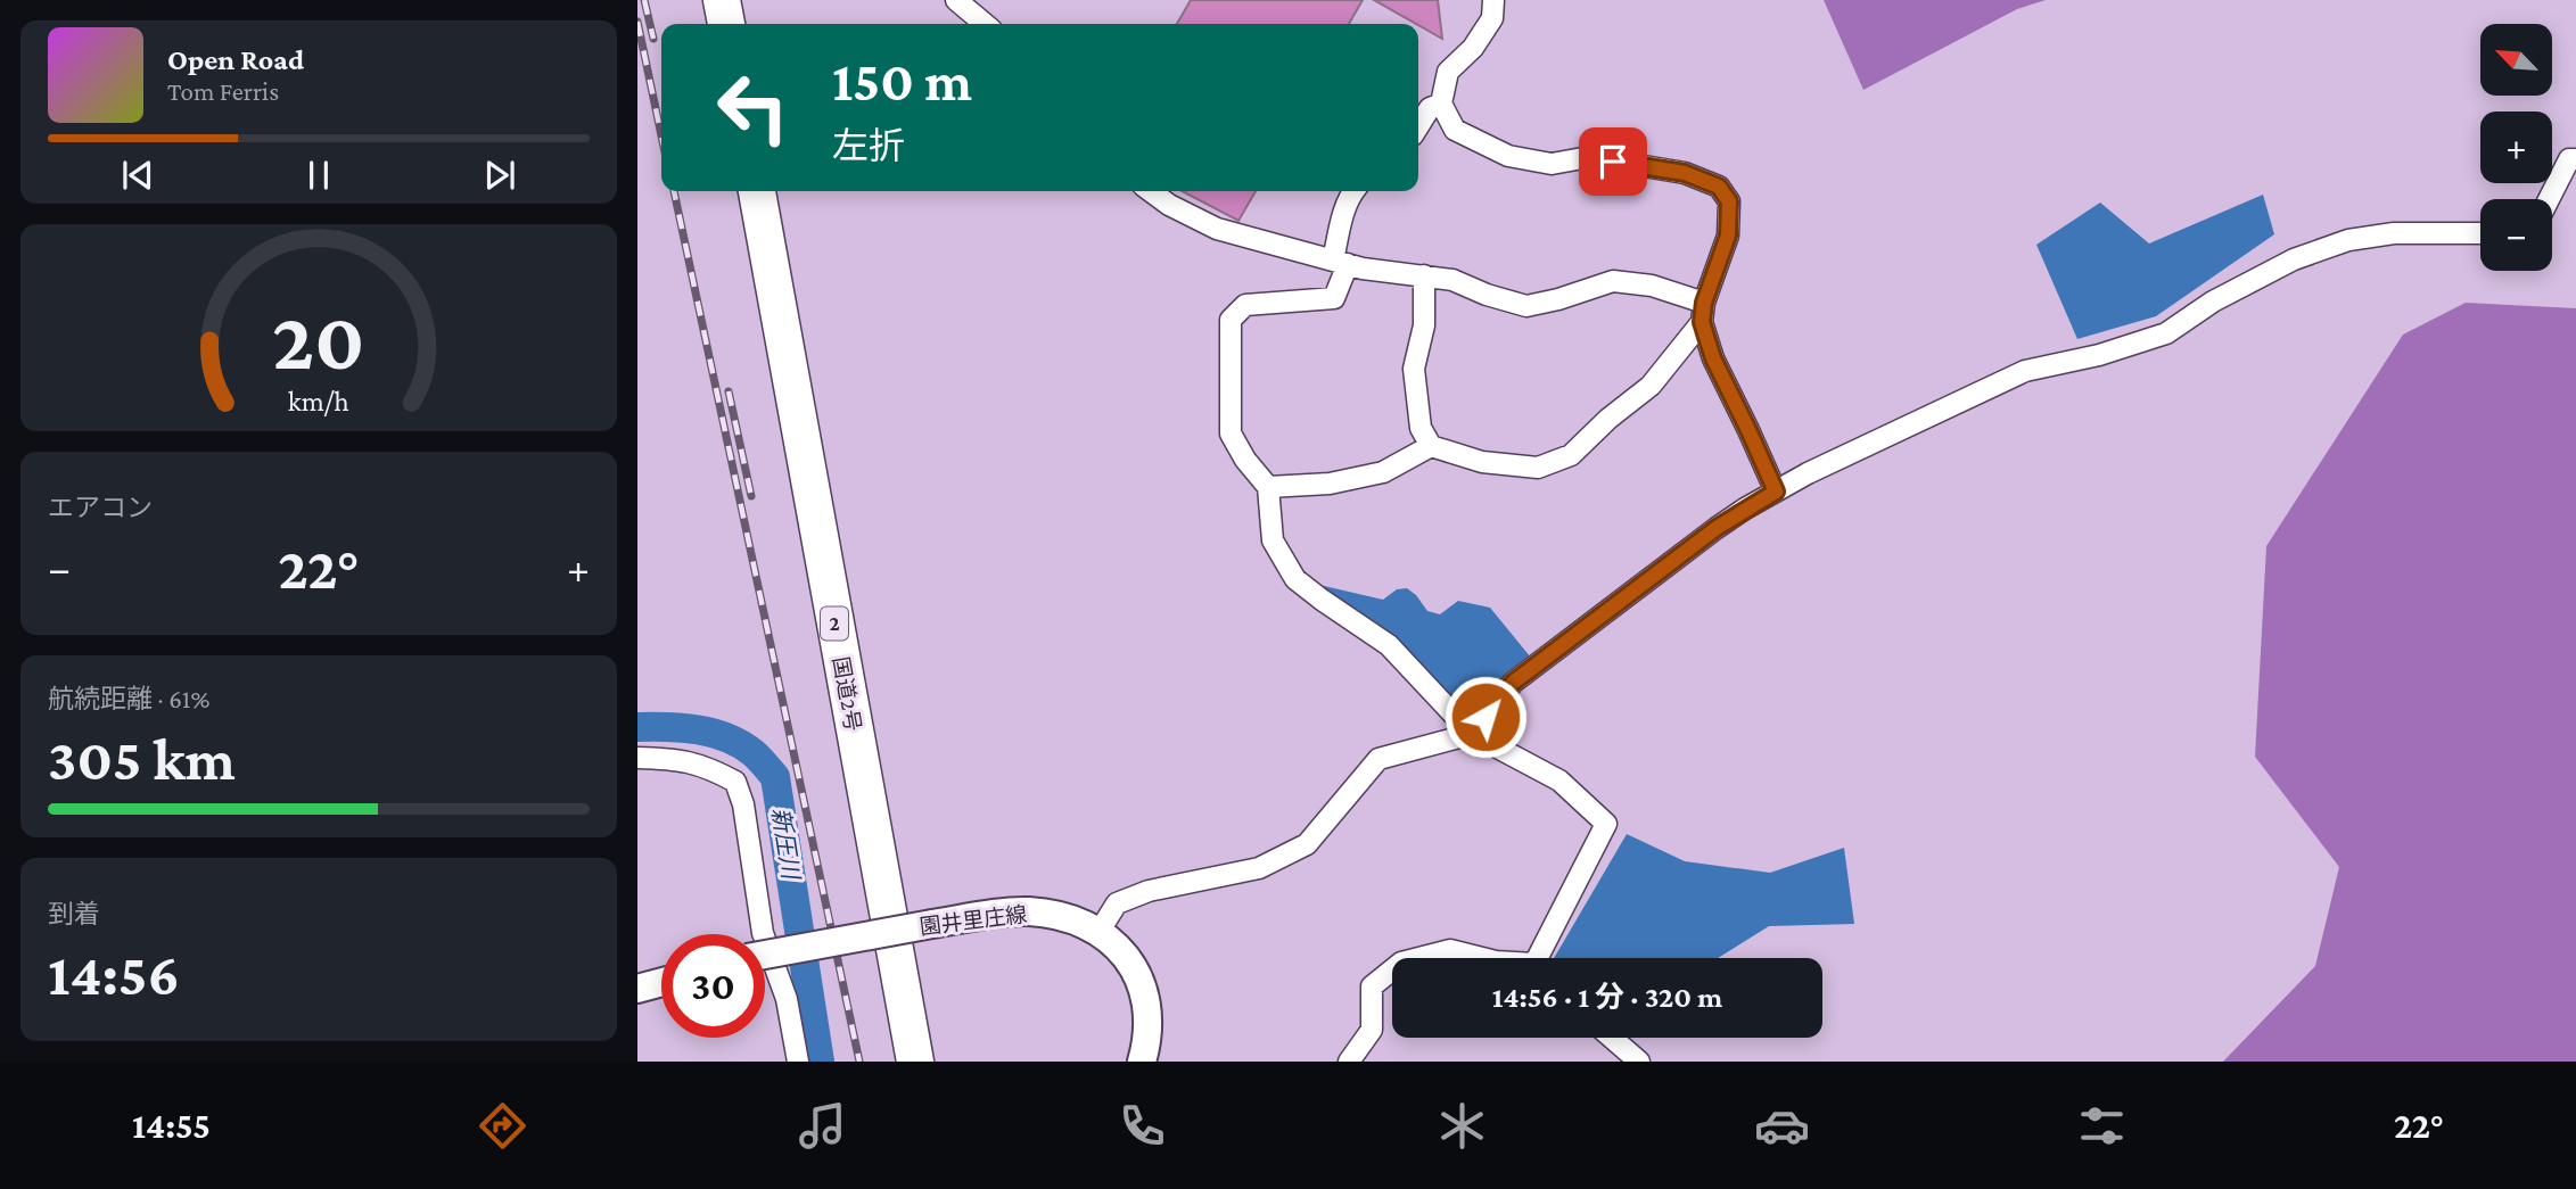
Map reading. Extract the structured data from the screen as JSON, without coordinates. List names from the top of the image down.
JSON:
{
  "streets": {
    "highway": ["2", "国道2号"],
    "main road": ["園井里庄線"]
  },
  "water": ["新圧川"],
  "north": "top left",
  "page": {
    "map_buttons": ["+", "−"],
    "turn": ["150 m", "左折"],
    "song": ["Open Road", "Tom Ferris"],
    "tile": [
      "エアコン",
      ["航続距離 · 61%", "305 km"],
      ["到着", "14:56"]
    ],
    "heat": ["−", "22°", "+"],
    "limit": "30",
    "trip": "14:56 · 1 分 · 320 m",
    "tabs": ["14:55", "22°"],
    "gauge": ["20", "km/h"]
  }
}
